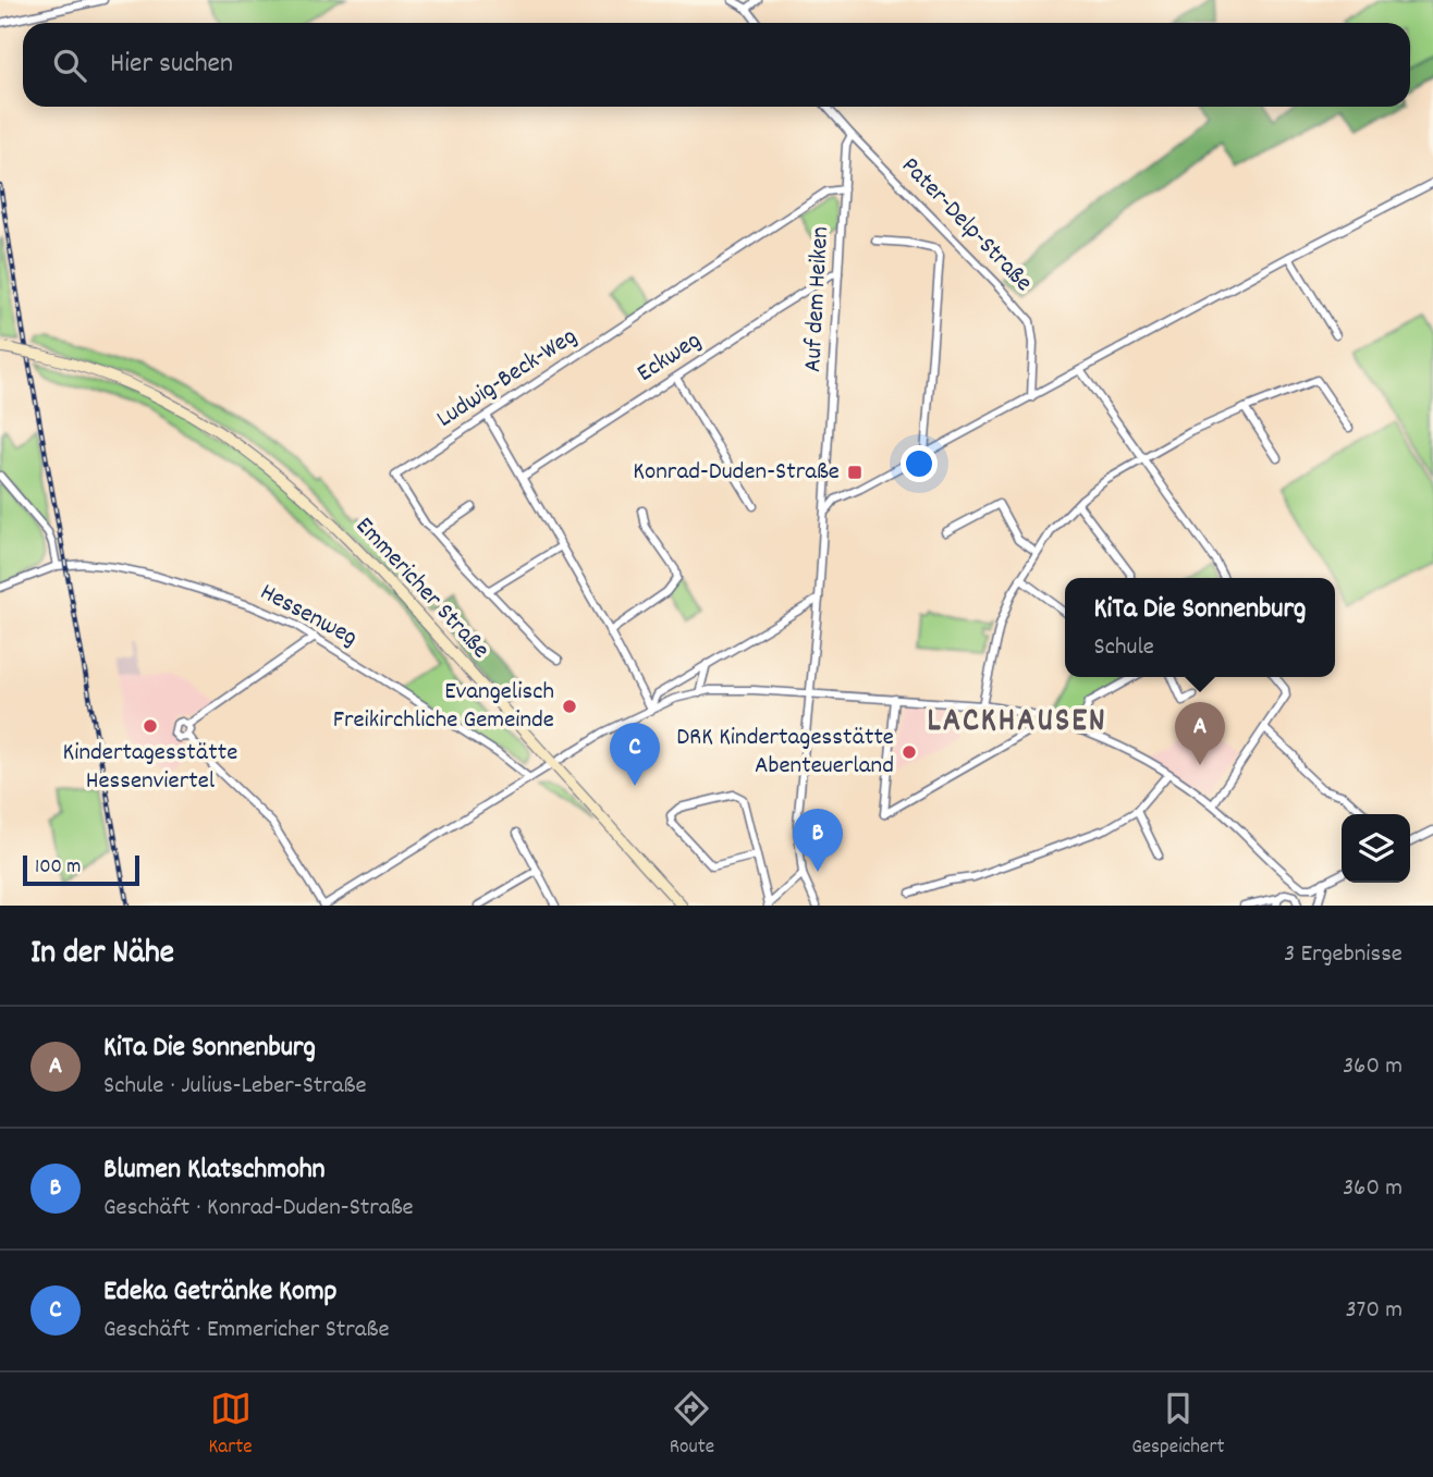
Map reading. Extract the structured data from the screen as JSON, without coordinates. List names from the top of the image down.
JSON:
{
  "streets": {
    "main road": ["Emmericher Straße"],
    "street": [
      "Pater-Delp-Straße",
      "Auf dem Heiken",
      "Eckweg",
      "Ludwig-Beck-Weg",
      "Hessenweg"
    ]
  },
  "crossings": [
    ["Pater-Delp-Straße", "Auf dem Heiken"],
    ["Auf dem Heiken", "Eckweg"],
    ["Auf dem Heiken", "Ludwig-Beck-Weg"]
  ],
  "districts": ["LACKHAUSEN"],
  "places": {
    "transit": ["Konrad-Duden-Straße"],
    "other": ["Evangelisch Freikirchliche Gemeinde", "Kindertagesstätte Hessenviertel", "DRK Kindertagesstätte Abenteuerland"]
  },
  "scale_bar": "100 m",
  "page": {
    "search": "Hier suchen",
    "popup": ["KiTa Die Sonnenburg", "Schule"],
    "pins": ["A", "C", "B"],
    "scale": "100 m",
    "heading": ["In der Nähe", "3 Ergebnisse"],
    "list": [
      {
        "mark": "A",
        "name": "KiTa Die Sonnenburg",
        "note": "Schule · Julius-Leber-Straße",
        "value": "360 m"
      },
      {
        "mark": "B",
        "name": "Blumen Klatschmohn",
        "note": "Geschäft · Konrad-Duden-Straße",
        "value": "360 m"
      },
      {
        "mark": "C",
        "name": "Edeka Getränke Komp",
        "note": "Geschäft · Emmericher Straße",
        "value": "370 m"
      }
    ],
    "nav": ["Karte", "Route", "Gespeichert"]
  }
}
